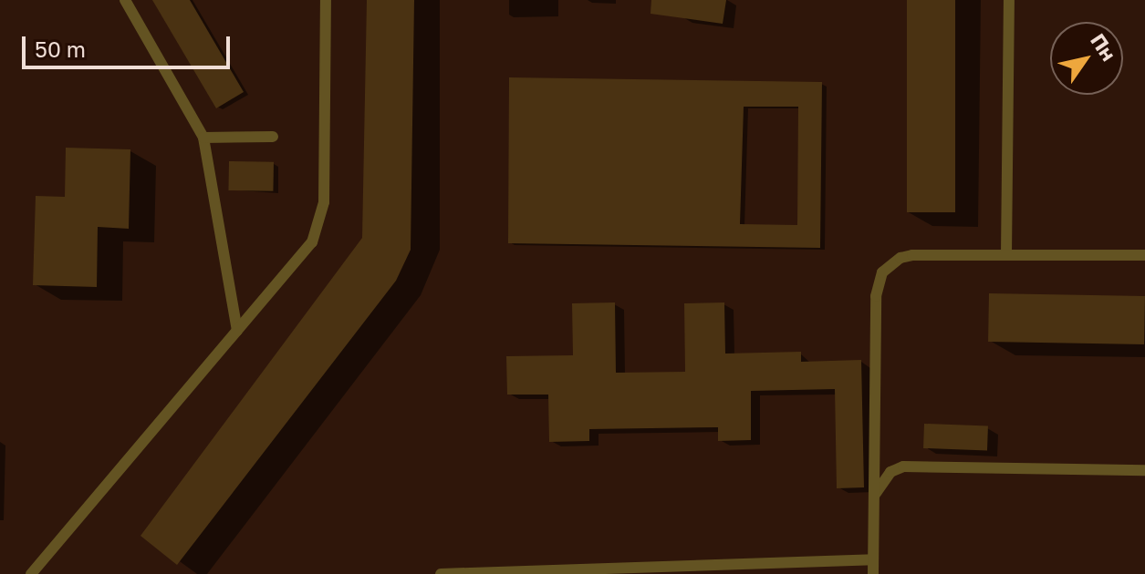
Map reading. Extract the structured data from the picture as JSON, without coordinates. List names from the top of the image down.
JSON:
{
  "scale_bar": "50 m",
  "north": "top right"
}
